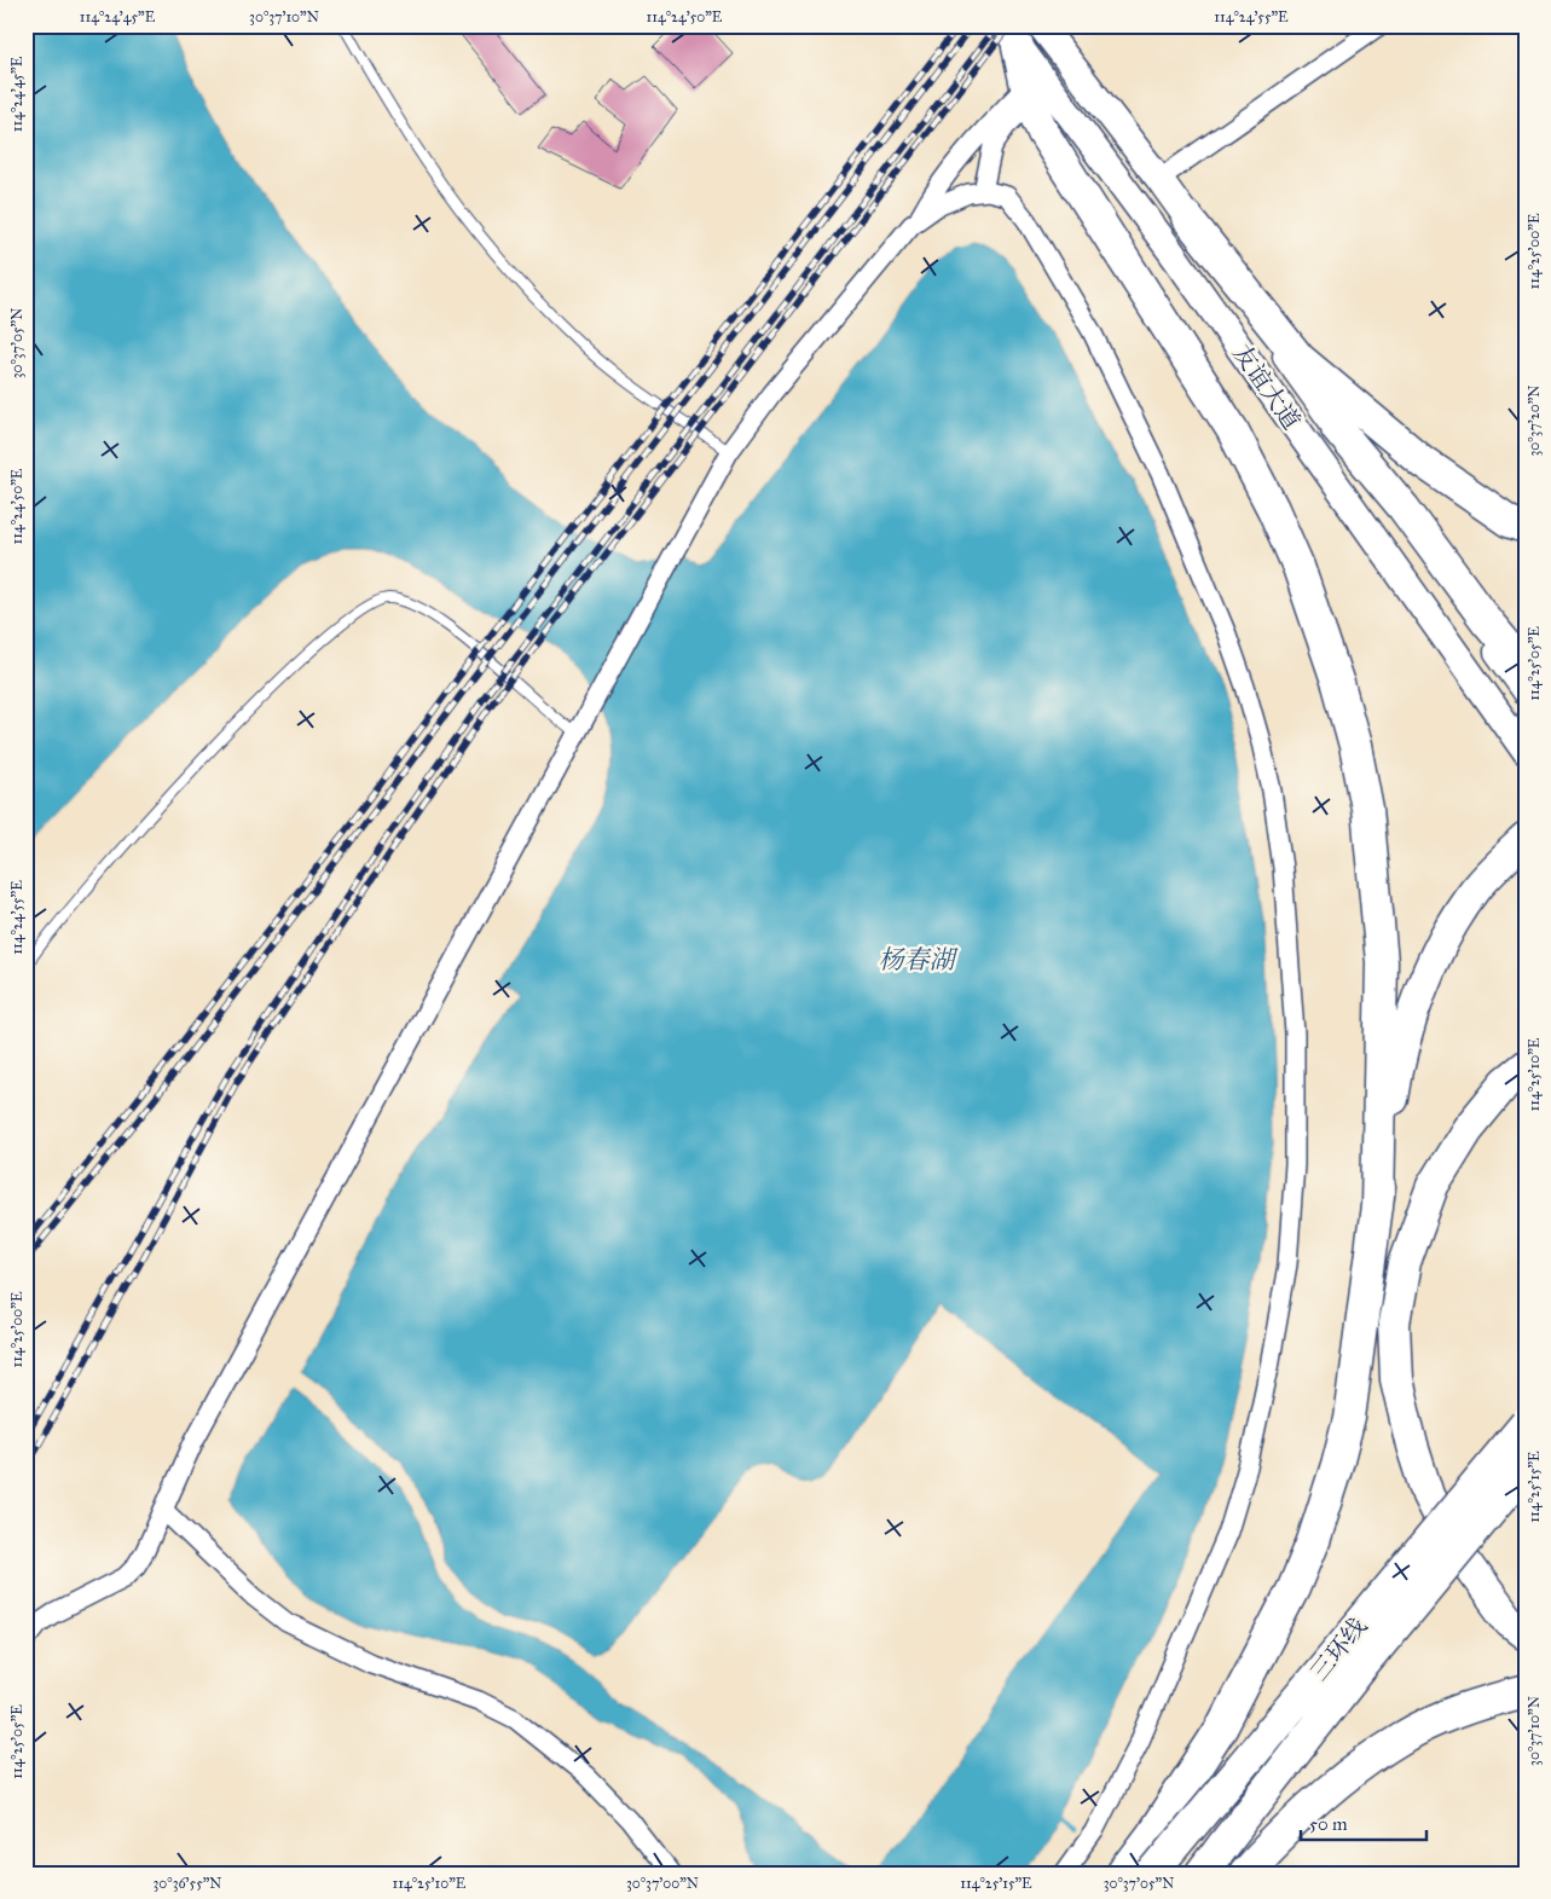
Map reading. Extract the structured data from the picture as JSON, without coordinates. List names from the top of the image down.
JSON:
{
  "streets": {
    "highway": ["三环线"],
    "main road": ["友谊大道"]
  },
  "water": ["杨春湖"],
  "scale_bar": "50 m",
  "coordinates": [
    "114°24'45\"E",
    "30°37'10\"N",
    "114°24'50\"E",
    "114°24'55\"E",
    "114°25'00\"E",
    "30°37'05\"N",
    "30°37'20\"N",
    "114°25'05\"E",
    "114°25'10\"E",
    "114°25'15\"E",
    "30°36'55\"N",
    "30°37'00\"N"
  ]
}
